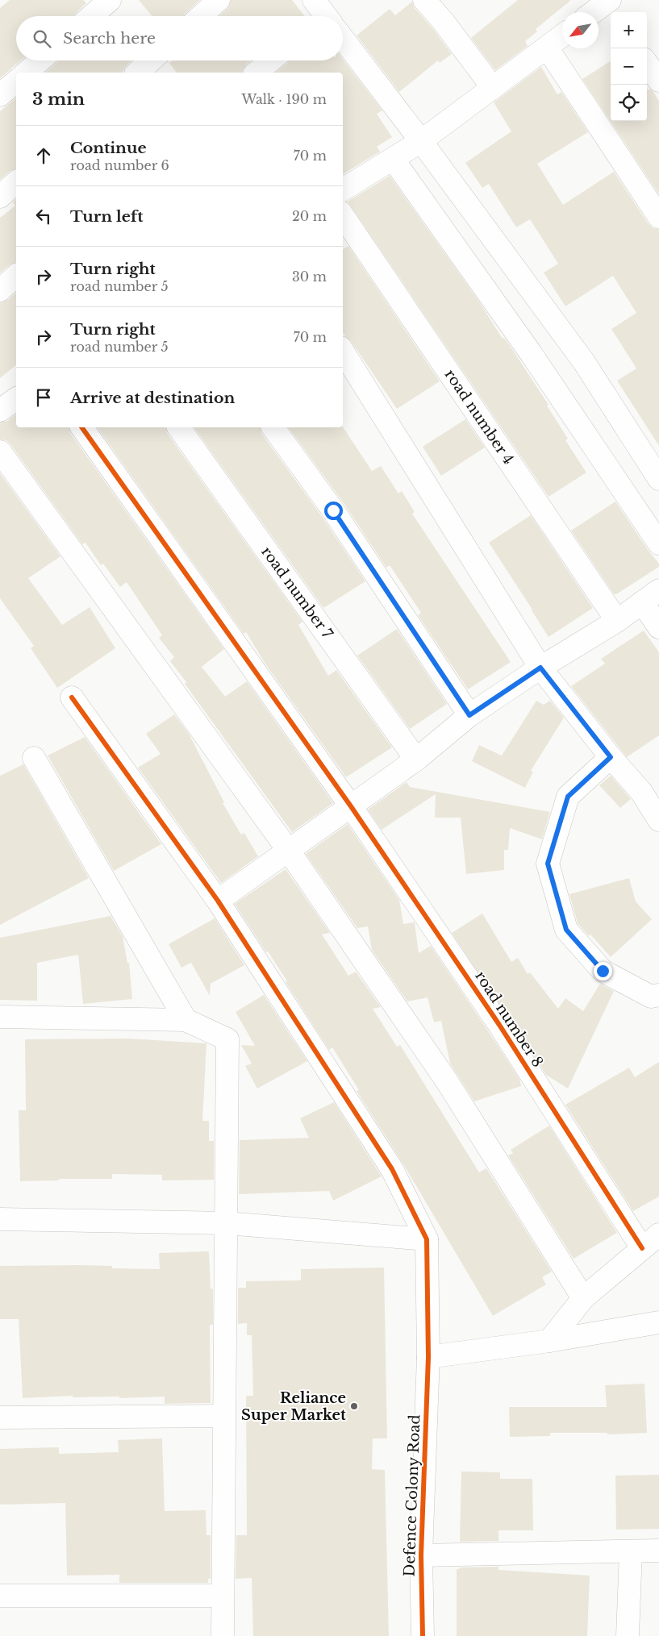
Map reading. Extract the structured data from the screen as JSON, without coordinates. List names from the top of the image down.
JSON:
{
  "streets": {
    "street": [
      "road number 4",
      "road number 7",
      "road number 8",
      "Defence Colony Road"
    ]
  },
  "places": ["Reliance Super Market"],
  "north": "bottom left",
  "page": {
    "map_buttons": ["+", "−"],
    "search": "Search here",
    "heading": ["3 min", "Walk · 190 m"],
    "list": [
      ["Continue", "road number 6", "70 m"],
      ["Turn left", "20 m"],
      ["Turn right", "road number 5", "30 m"],
      ["Turn right", "road number 5", "70 m"],
      "Arrive at destination"
    ]
  }
}
